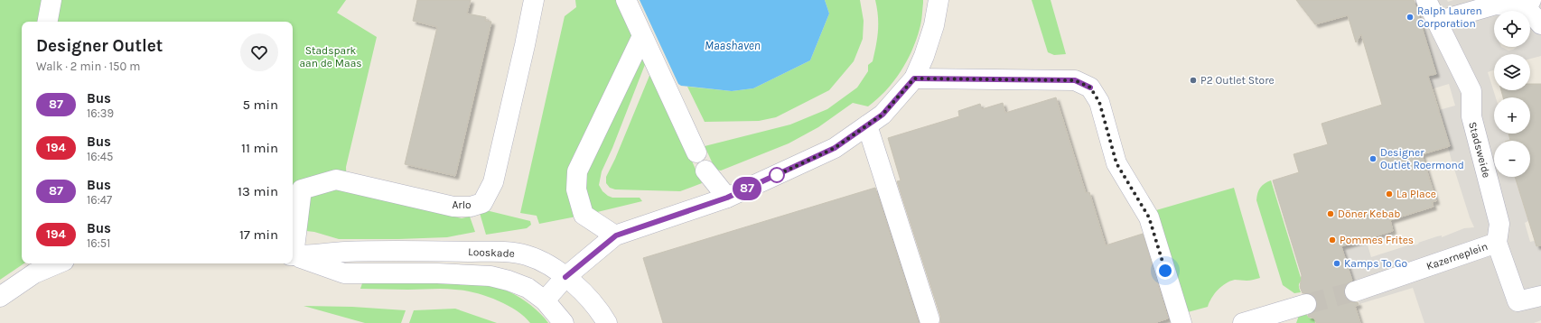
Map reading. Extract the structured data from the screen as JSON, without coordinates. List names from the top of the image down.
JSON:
{
  "streets": {
    "street": [
      "Stadsweide",
      "Arlo",
      "Looskade",
      "Kazerneplein"
    ]
  },
  "crossings": [
    ["Stadsweide", "Kazerneplein"]
  ],
  "water": ["Maashaven"],
  "parks": ["Stadspark aan de Maas"],
  "places": [
    "Ralph Lauren Corporation",
    "P2 Outlet Store",
    "Designer Outlet Roermond",
    "La Place",
    "Döner Kebab",
    "Pommes Frites",
    "Kamps To Go"
  ],
  "lines": ["bus line 87"],
  "page": {
    "on_map": "87",
    "map_buttons": ["+", "−"],
    "heading": ["Designer Outlet", "Walk · 2 min · 150 m"],
    "list": [
      {
        "mark": "87",
        "name": "Bus",
        "note": "16:39",
        "value": "5 min"
      },
      {
        "mark": "194",
        "name": "Bus",
        "note": "16:45",
        "value": "11 min"
      },
      {
        "mark": "87",
        "name": "Bus",
        "note": "16:47",
        "value": "13 min"
      },
      {
        "mark": "194",
        "name": "Bus",
        "note": "16:51",
        "value": "17 min"
      }
    ]
  }
}
